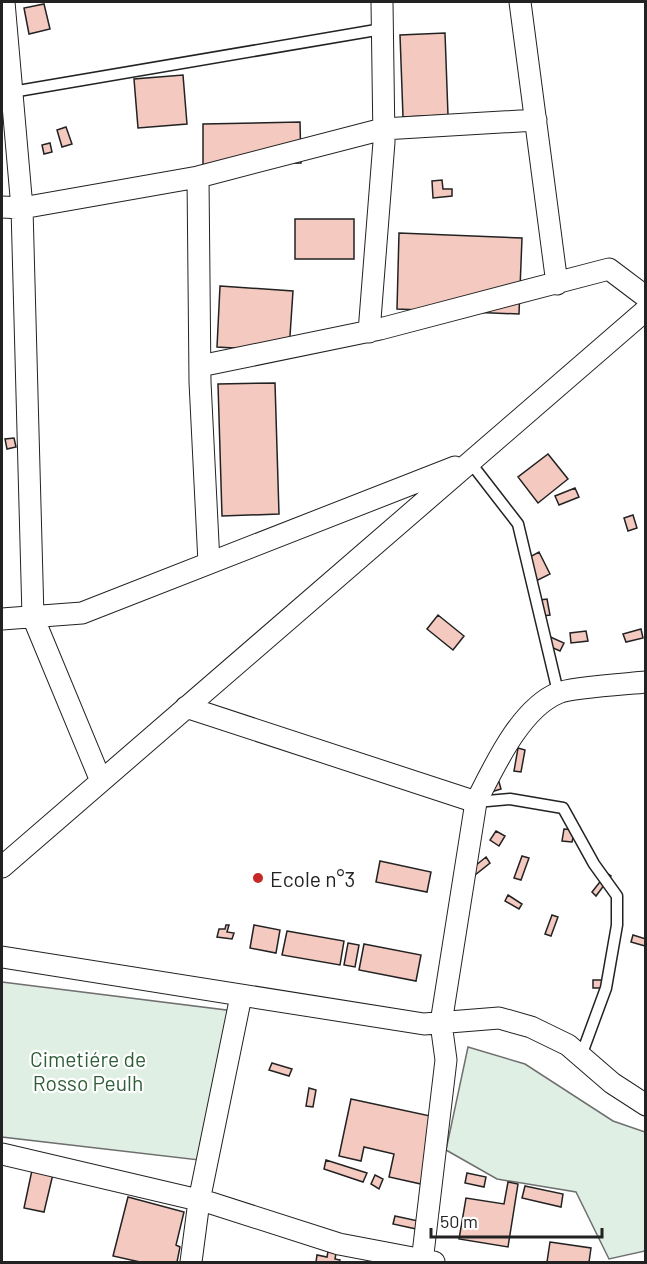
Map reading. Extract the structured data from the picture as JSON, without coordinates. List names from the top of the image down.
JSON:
{
  "parks": ["Cimetiére de Rosso Peulh"],
  "places": ["Ecole n°3"],
  "scale_bar": "50 m"
}
